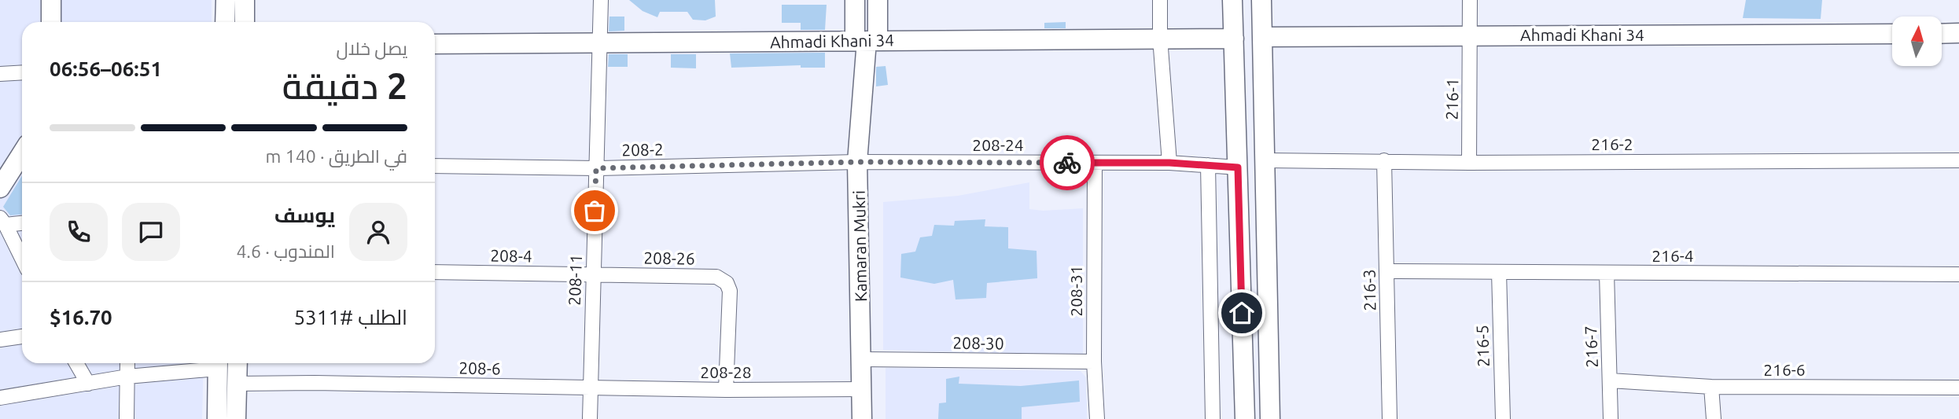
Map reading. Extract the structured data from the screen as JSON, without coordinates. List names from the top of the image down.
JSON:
{
  "streets": {
    "street": [
      "Ahmadi Khani 34",
      "216-1",
      "216-2",
      "208-24",
      "208-2",
      "Kamaran Mukri",
      "208-4",
      "216-4",
      "208-26",
      "208-11",
      "216-3",
      "208-31",
      "208-30",
      "216-5",
      "216-7",
      "208-6",
      "216-6",
      "208-28"
    ]
  },
  "crossings": [
    ["Ahmadi Khani 34", "216-1"],
    ["Ahmadi Khani 34", "Kamaran Mukri"],
    ["Ahmadi Khani 34", "208-11"],
    ["216-1", "216-2"],
    ["216-2", "216-3"],
    ["208-24", "208-2"],
    ["208-24", "Kamaran Mukri"],
    ["208-24", "208-31"],
    ["208-2", "Kamaran Mukri"],
    ["208-2", "208-11"],
    ["Kamaran Mukri", "208-30"],
    ["Kamaran Mukri", "208-28"],
    ["208-4", "208-26"],
    ["208-4", "208-11"],
    ["216-4", "216-3"],
    ["216-4", "216-5"],
    ["216-4", "216-7"],
    ["208-26", "208-11"],
    ["208-26", "208-28"],
    ["208-11", "208-6"],
    ["208-11", "208-28"],
    ["208-31", "208-30"],
    ["216-7", "216-6"],
    ["208-6", "208-28"]
  ],
  "north": "top",
  "page": {
    "heading": ["2 دقيقة", "يصل خلال", "06:51–06:56"],
    "panel": [
      "يوسف",
      "المندوب · 4.6",
      "الطلب #5311",
      "$16.70"
    ],
    "bar": "في الطريق · 140 m"
  }
}
